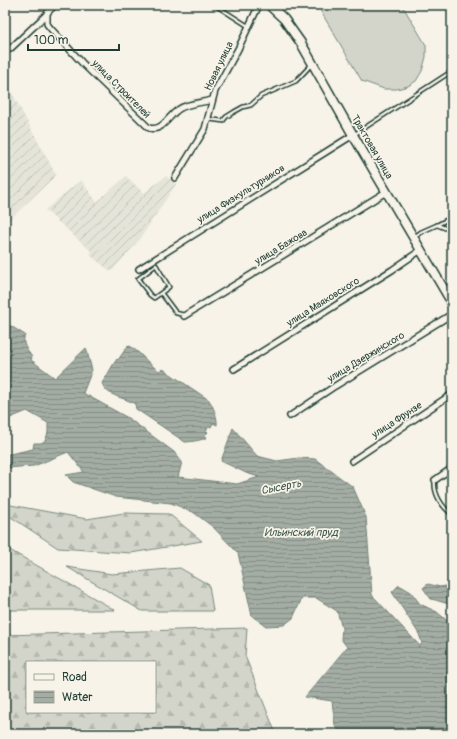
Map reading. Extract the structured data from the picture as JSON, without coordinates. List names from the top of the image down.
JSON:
{
  "streets": {
    "main road": ["Трактовая улица"],
    "street": [
      "Новая улица",
      "улица Строителей",
      "улица Физкультурников",
      "улица Бажова",
      "улица Маяковского",
      "улица Дзержинского",
      "улица Фрунзе"
    ]
  },
  "crossings": [
    ["Новая улица", "улица Строителей"],
    ["Трактовая улица", "улица Физкультурников"],
    ["Трактовая улица", "улица Бажова"],
    ["Трактовая улица", "улица Маяковского"]
  ],
  "water": ["Сысерть", "Ильинский пруд"],
  "legend": ["Road", "Water"],
  "scale_bar": "100 m"
}
